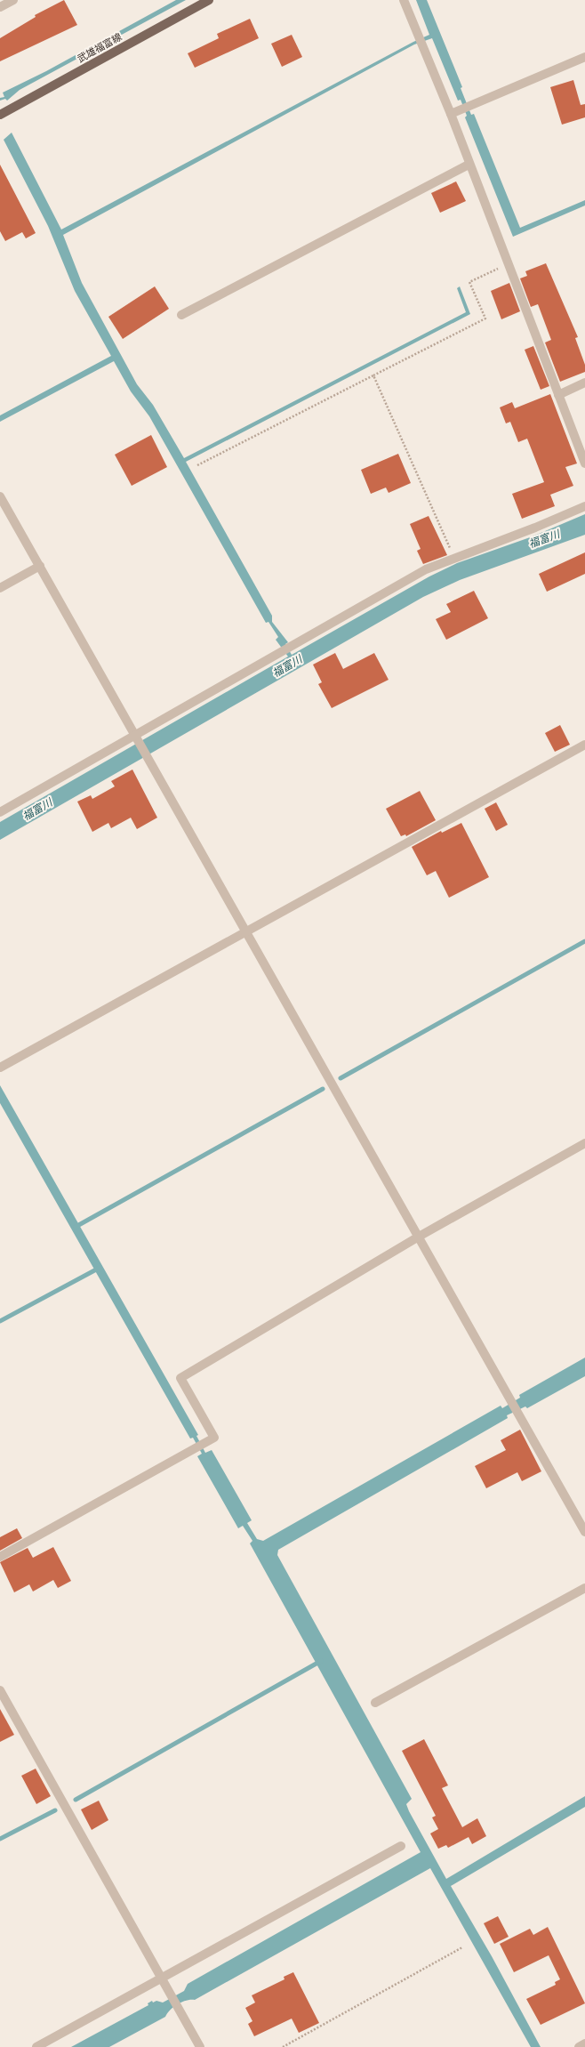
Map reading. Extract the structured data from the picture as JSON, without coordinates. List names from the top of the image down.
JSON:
{
  "streets": {
    "main road": ["武雄福富線"]
  },
  "water": ["福富川"]
}
